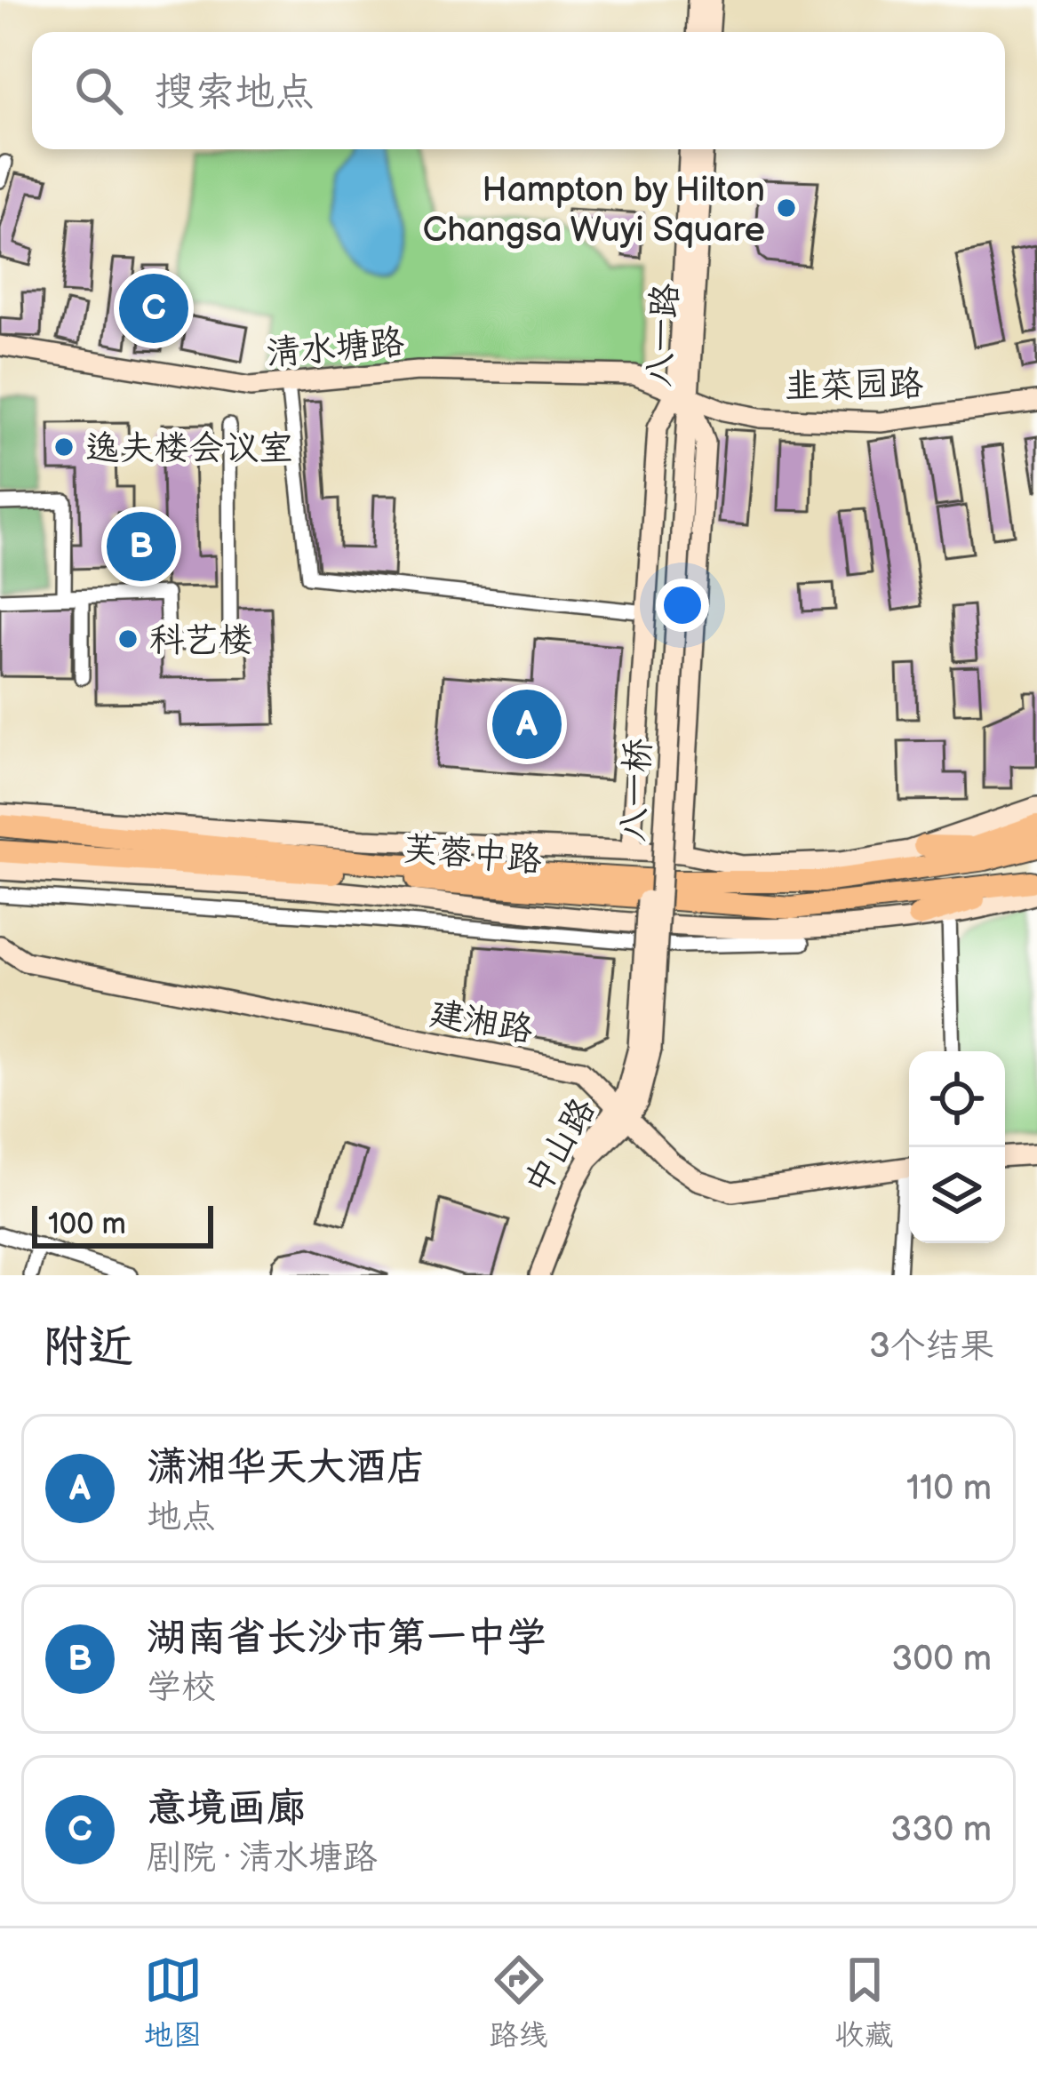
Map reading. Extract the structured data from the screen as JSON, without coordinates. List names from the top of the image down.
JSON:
{
  "streets": {
    "main road": ["芙蓉中路"],
    "street": [
      "八一路",
      "清水塘路",
      "韭菜园路",
      "八一桥",
      "建湘路",
      "中山路"
    ]
  },
  "crossings": [
    ["八一路", "清水塘路"],
    ["八一路", "韭菜园路"],
    ["八一路", "八一桥"],
    ["清水塘路", "韭菜园路"],
    ["八一桥", "中山路"],
    ["建湘路", "中山路"]
  ],
  "places": ["Hampton by Hilton Changsa Wuyi Square", "逸夫楼会议室", "科艺楼"],
  "scale_bar": "100 m",
  "page": {
    "search": "搜索地点",
    "pins": ["C", "B", "A"],
    "scale": "100 m",
    "heading": ["附近", "3个结果"],
    "list": [
      {
        "mark": "A",
        "name": "潇湘华天大酒店",
        "note": "地点",
        "value": "110 m"
      },
      {
        "mark": "B",
        "name": "湖南省长沙市第一中学",
        "note": "学校",
        "value": "300 m"
      },
      {
        "mark": "C",
        "name": "意境画廊",
        "note": "剧院 · 清水塘路",
        "value": "330 m"
      }
    ],
    "nav": ["地图", "路线", "收藏"]
  }
}
